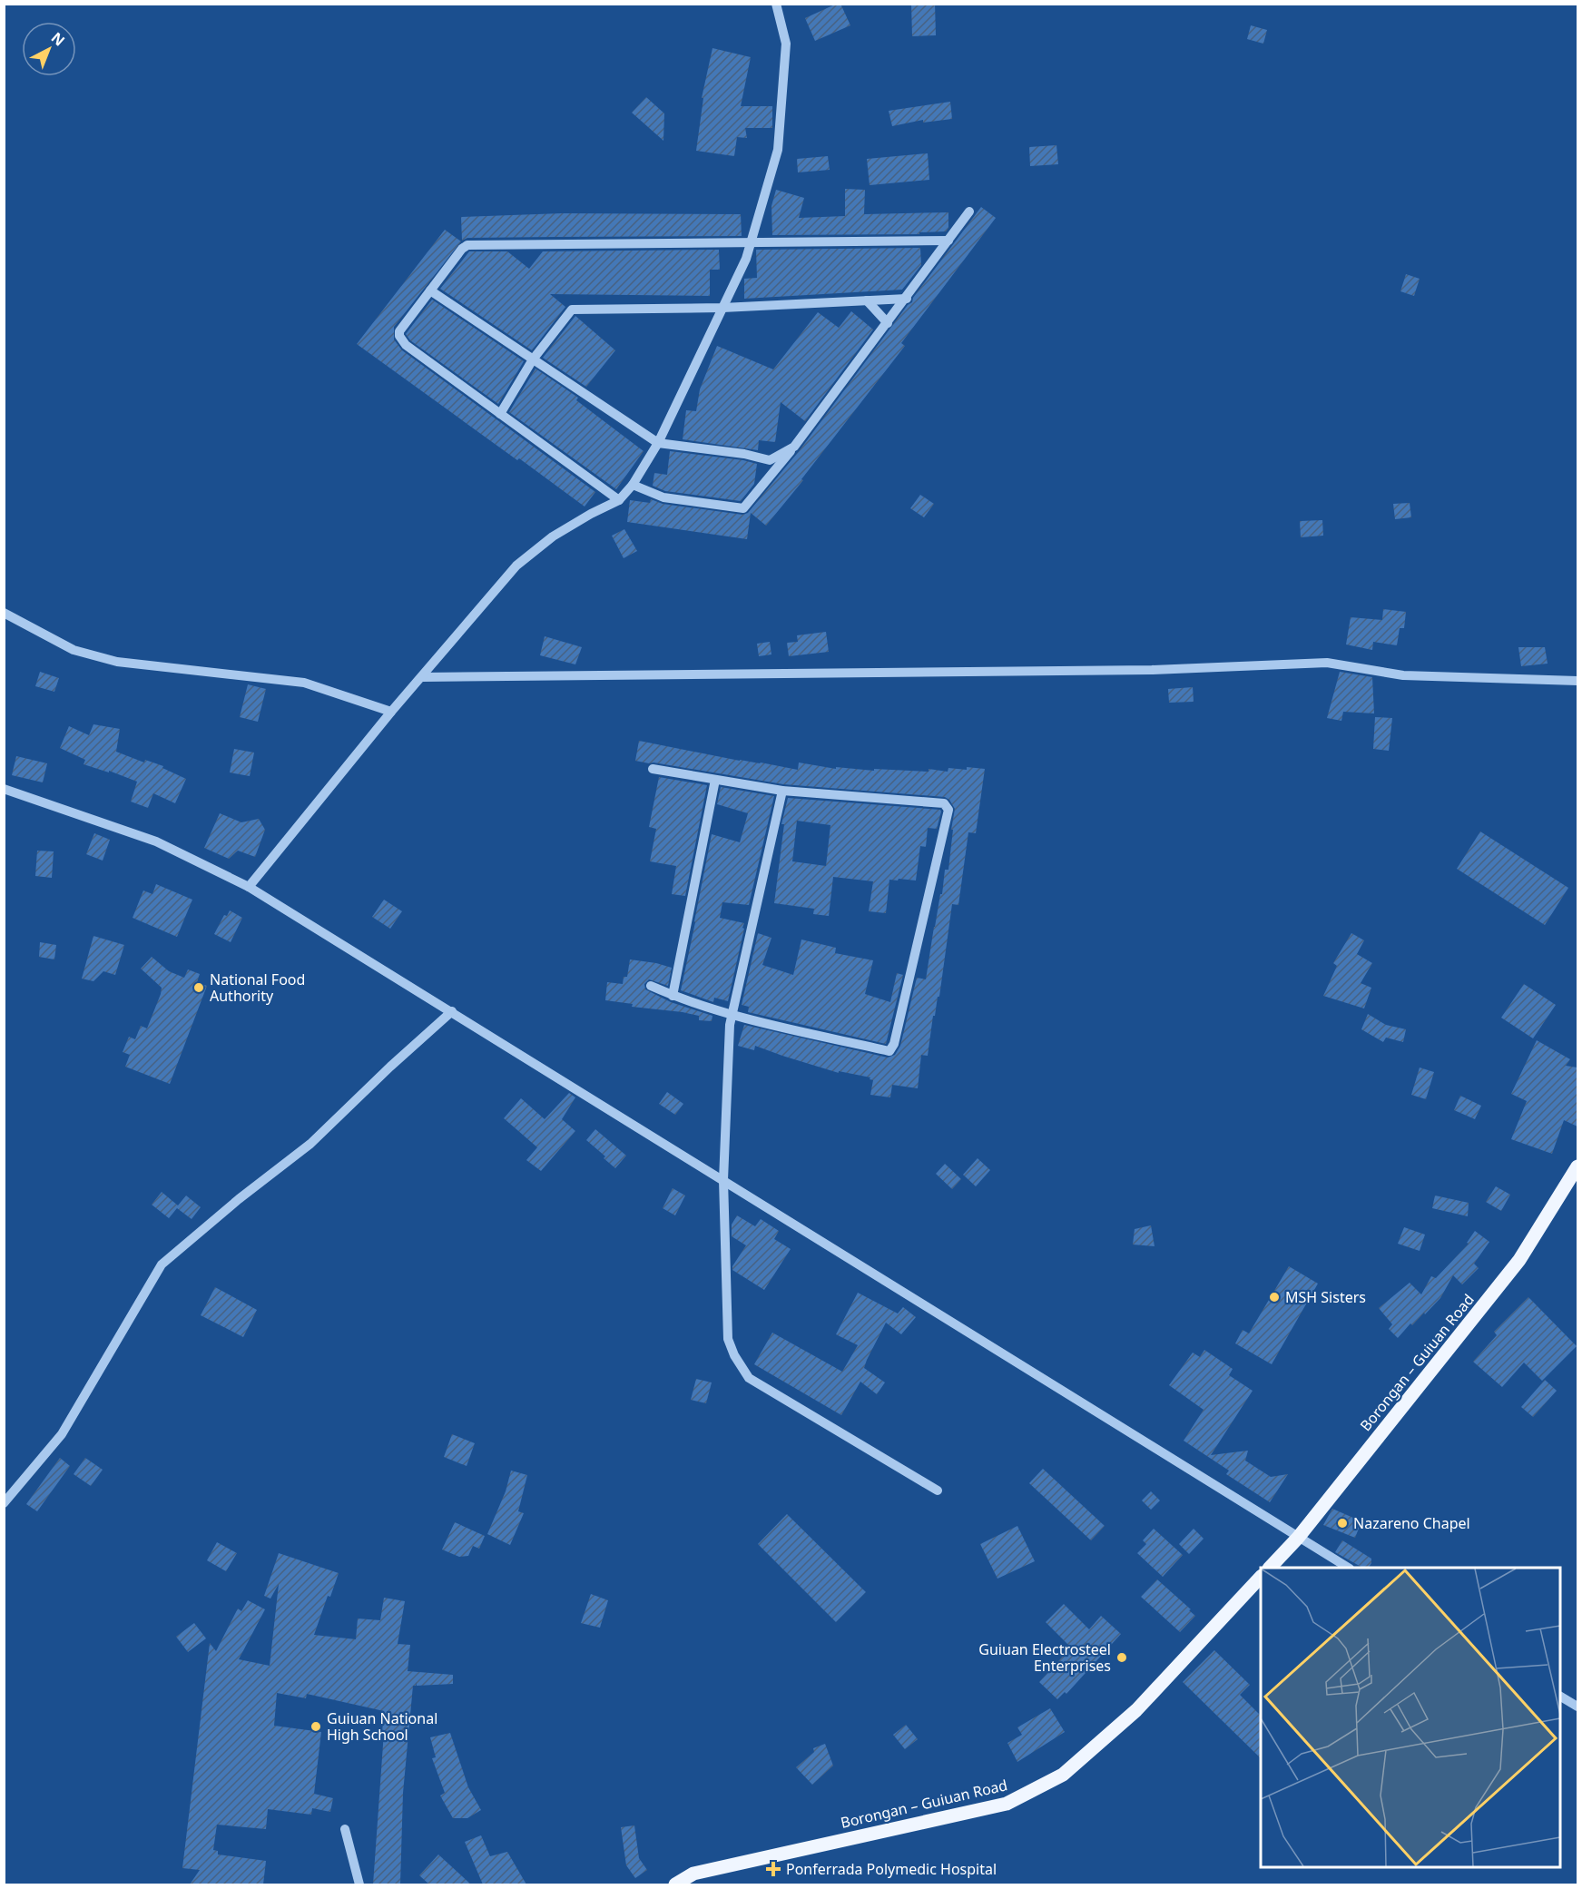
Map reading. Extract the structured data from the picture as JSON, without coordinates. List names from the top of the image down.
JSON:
{
  "streets": {
    "main road": ["Borongan – Guiuan Road"]
  },
  "places": {
    "other": [
      "National Food Authority",
      "MSH Sisters",
      "Nazareno Chapel",
      "Guiuan Electrosteel Enterprises",
      "Guiuan National High School"
    ],
    "health": ["Ponferrada Polymedic Hospital"]
  },
  "north": "top right"
}
